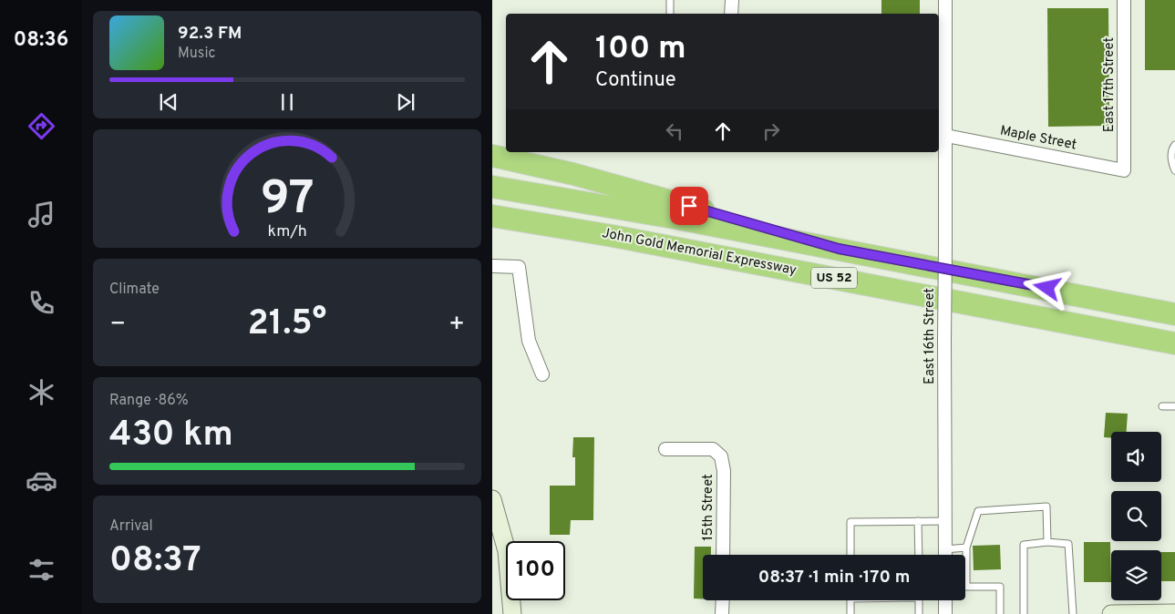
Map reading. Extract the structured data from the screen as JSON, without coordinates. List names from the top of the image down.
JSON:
{
  "streets": {
    "highway": ["John Gold Memorial Expressway", "US 52"],
    "street": [
      "East 17th Street",
      "Maple Street",
      "East 16th Street",
      "15th Street"
    ]
  },
  "crossings": [
    ["East 17th Street", "Maple Street"],
    ["Maple Street", "East 16th Street"]
  ],
  "page": {
    "tabs": "08:36",
    "turn": ["100 m", "Continue"],
    "song": ["92.3 FM", "Music"],
    "tile": [
      "Climate",
      ["Range · 86%", "430 km"],
      ["Arrival", "08:37"]
    ],
    "heat": ["−", "21.5°", "+"],
    "limit": "100",
    "trip": "08:37 · 1 min · 170 m",
    "gauge": ["97", "km/h"]
  }
}
